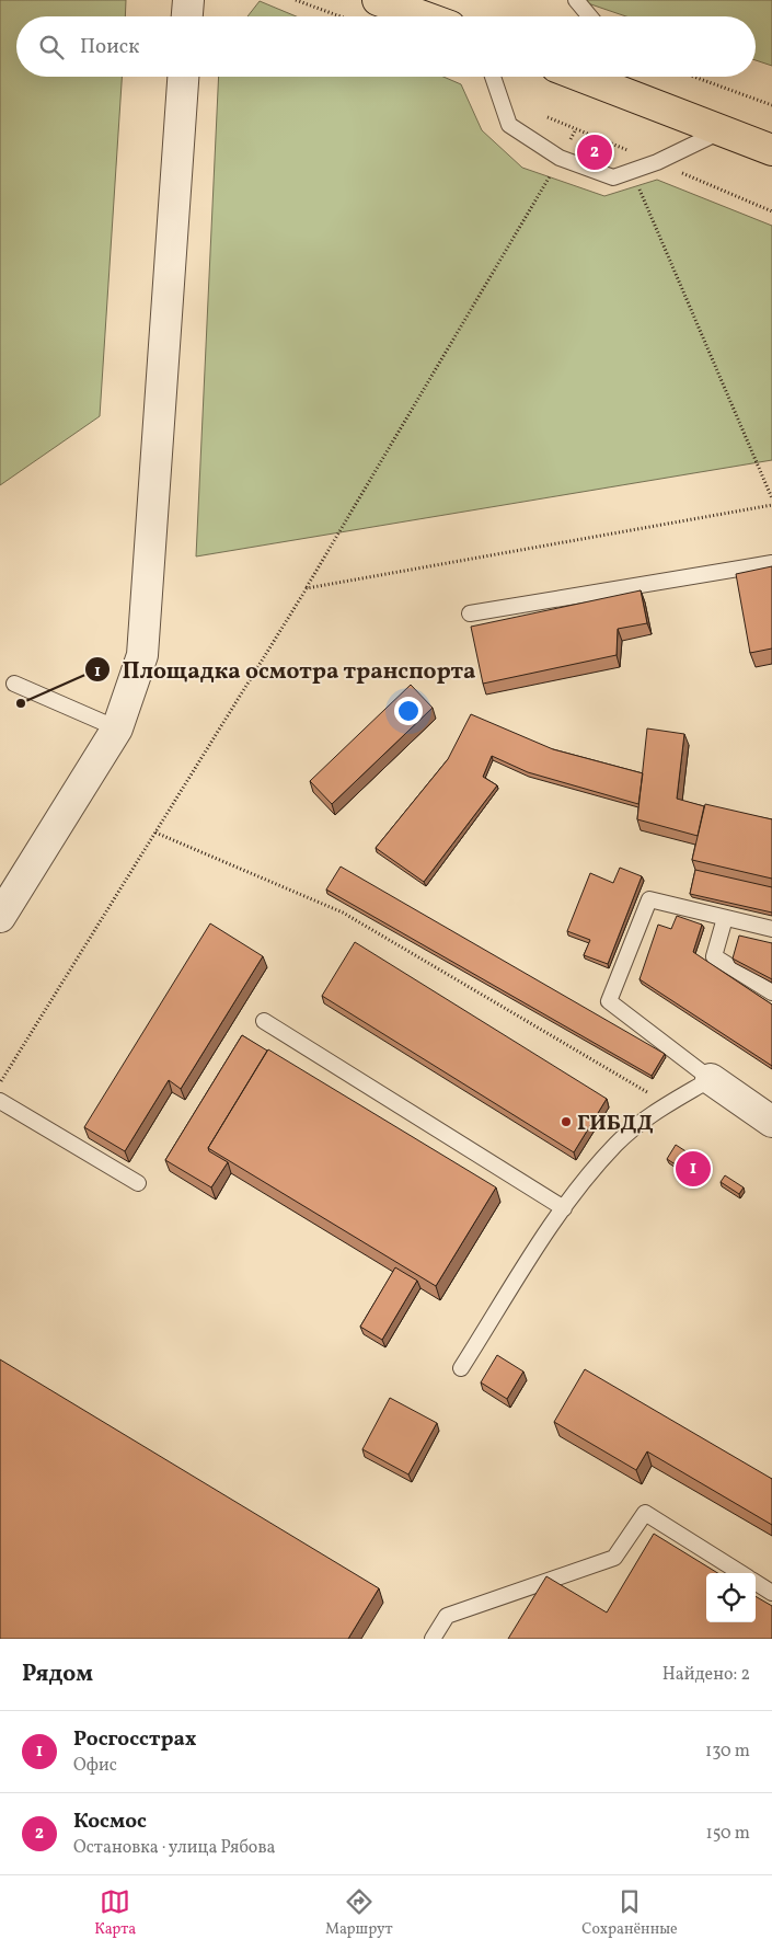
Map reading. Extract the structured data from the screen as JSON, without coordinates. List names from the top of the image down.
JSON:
{
  "places": ["Площадка осмотра транспорта", "ГИБДД"],
  "page": {
    "search": "Поиск",
    "pins": ["2", "1"],
    "heading": ["Рядом", "Найдено: 2"],
    "list": [
      {
        "mark": "1",
        "name": "Росгосстрах",
        "note": "Офис",
        "value": "130 m"
      },
      {
        "mark": "2",
        "name": "Космос",
        "note": "Остановка · улица Рябова",
        "value": "150 m"
      }
    ],
    "nav": ["Карта", "Маршрут", "Сохранённые"]
  }
}
